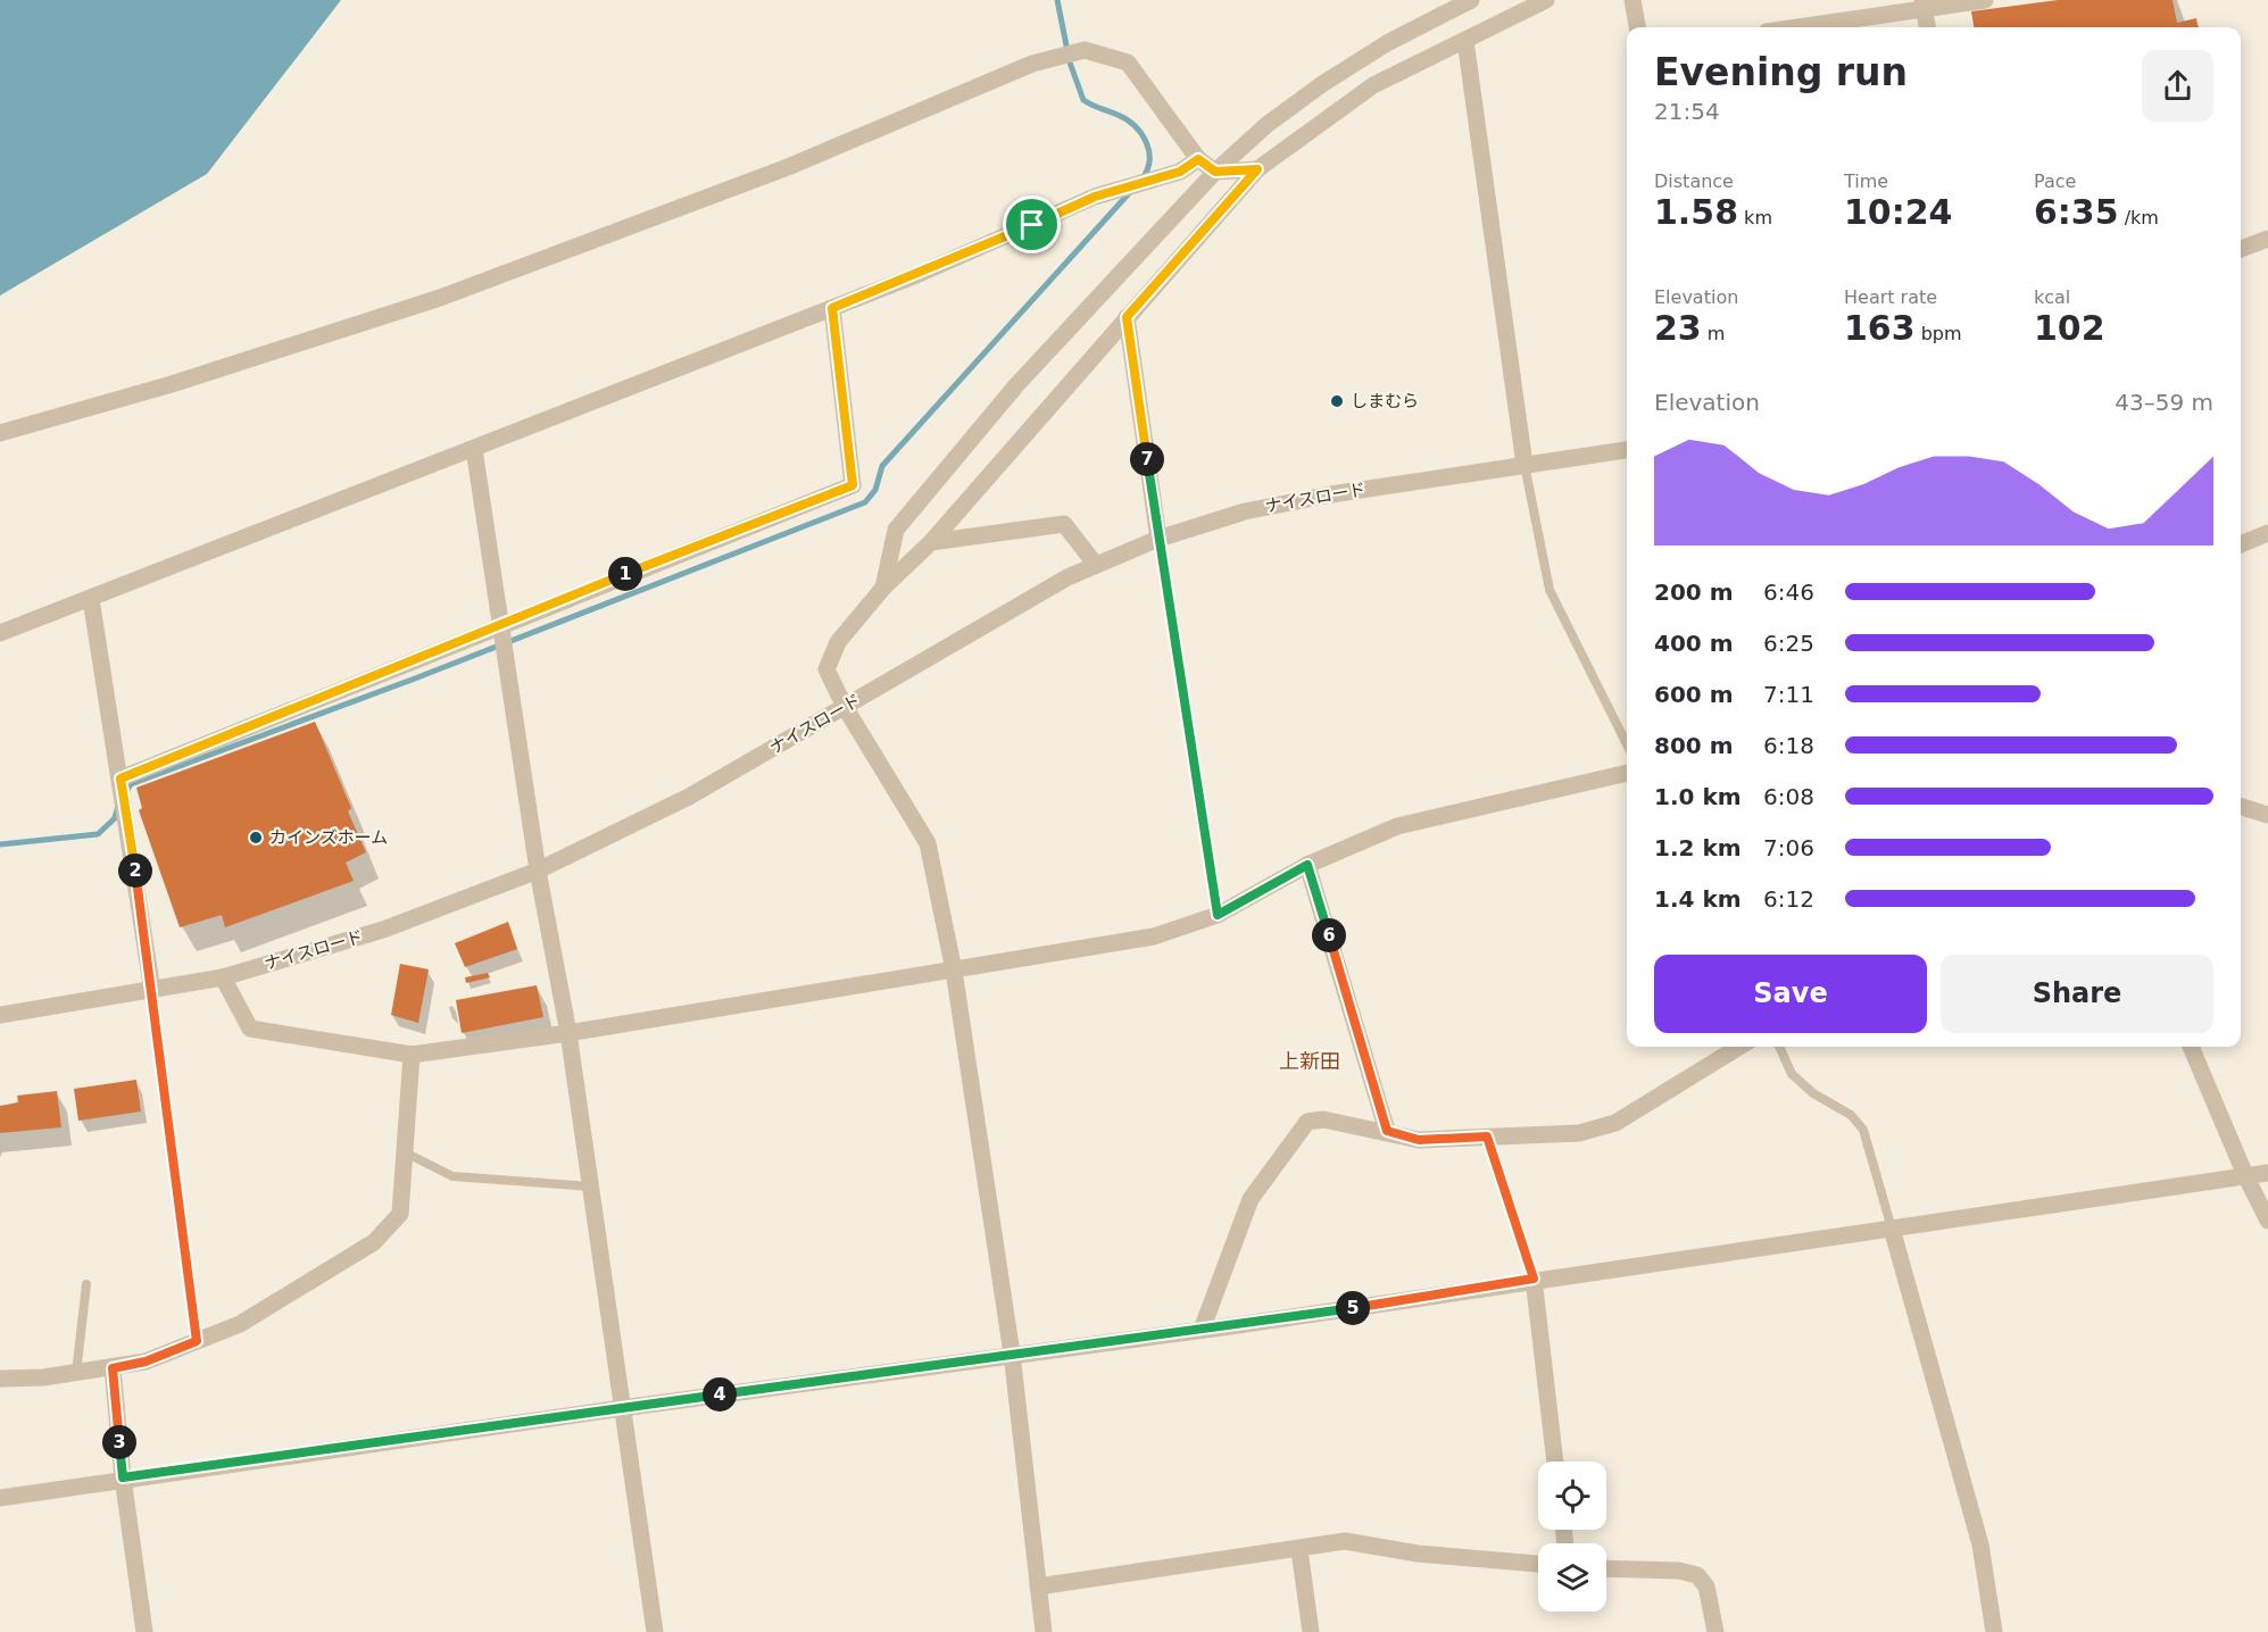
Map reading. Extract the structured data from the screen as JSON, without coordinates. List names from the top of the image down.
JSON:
{
  "streets": {
    "street": ["ナイスロード"]
  },
  "districts": ["上新田"],
  "places": ["しまむら", "カインズホーム"],
  "page": {
    "heading": ["Evening run", "21:54"],
    "stats": [
      ["Distance", "1.58 km"],
      ["Time", "10:24"],
      ["Pace", "6:35 /km"],
      ["Elevation", "23 m"],
      ["Heart rate", "163 bpm"],
      ["kcal", "102"]
    ],
    "chart": ["Elevation", "43–59 m"],
    "pins": [
      "7",
      "1",
      "2",
      "6",
      "5",
      "4",
      "3"
    ],
    "list": [
      {
        "name": "200 m",
        "note": "6:46"
      },
      {
        "name": "400 m",
        "note": "6:25"
      },
      {
        "name": "600 m",
        "note": "7:11"
      },
      {
        "name": "800 m",
        "note": "6:18"
      },
      {
        "name": "1.0 km",
        "note": "6:08"
      },
      {
        "name": "1.2 km",
        "note": "7:06"
      },
      {
        "name": "1.4 km",
        "note": "6:12"
      }
    ],
    "buttons": ["Save", "Share"]
  }
}
